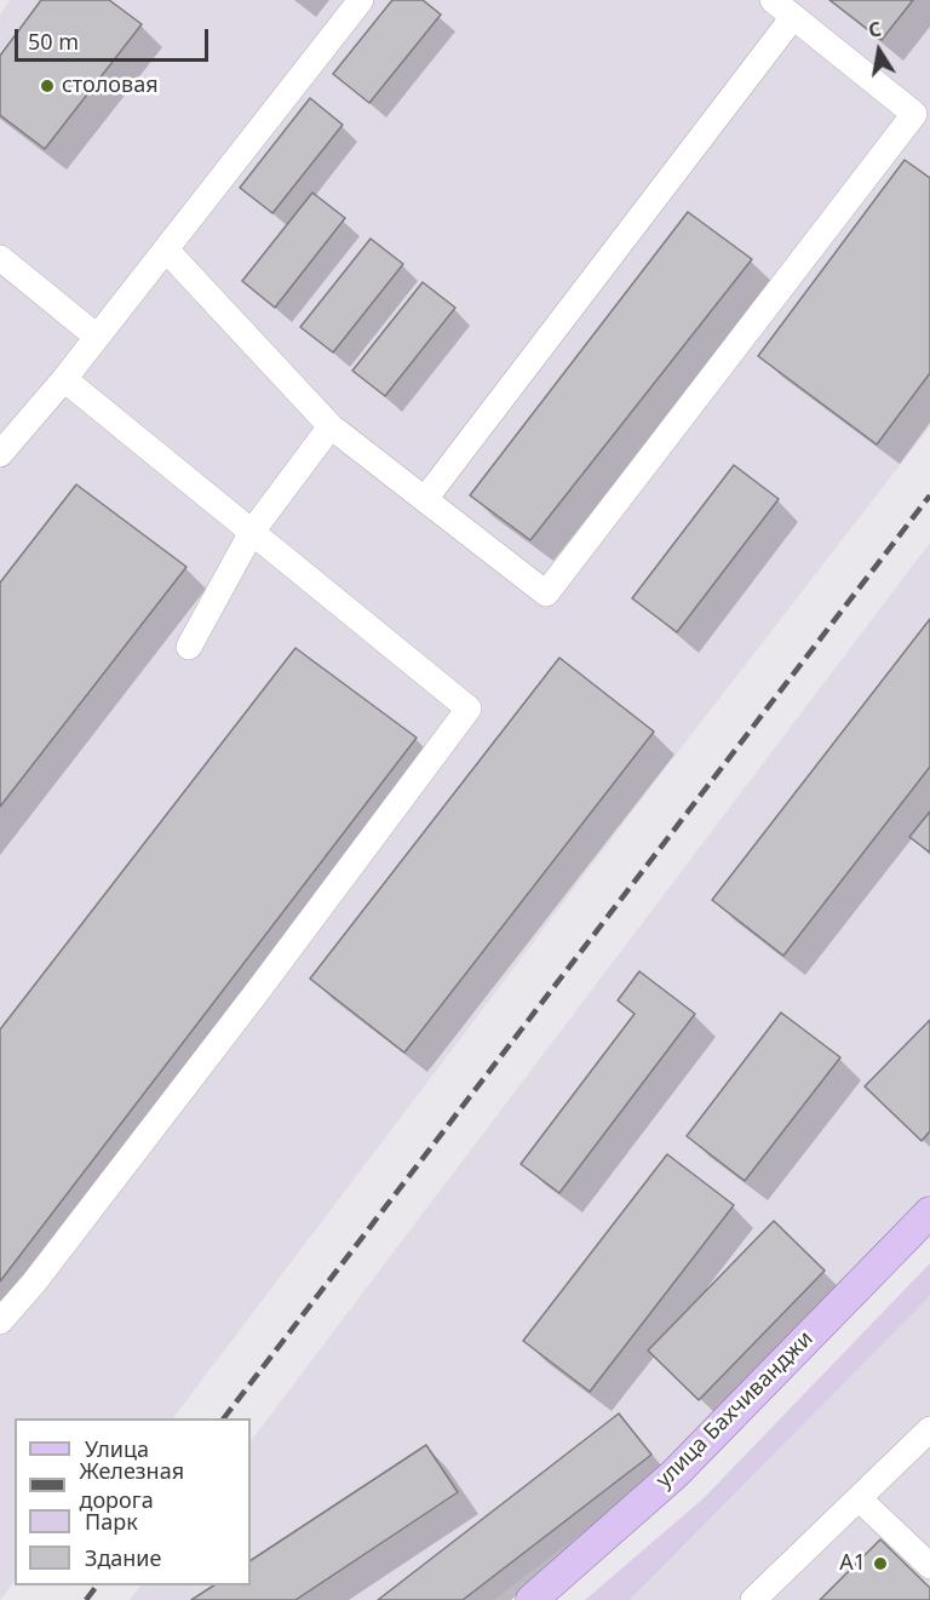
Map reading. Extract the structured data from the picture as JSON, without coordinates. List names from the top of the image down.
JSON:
{
  "streets": {
    "main road": ["улица Бахчиванджи"]
  },
  "places": ["столовая", "A1"],
  "legend": [
    "Улица",
    "Железная дорога",
    "Парк",
    "Здание"
  ],
  "scale_bar": "50 m",
  "north": "top"
}
